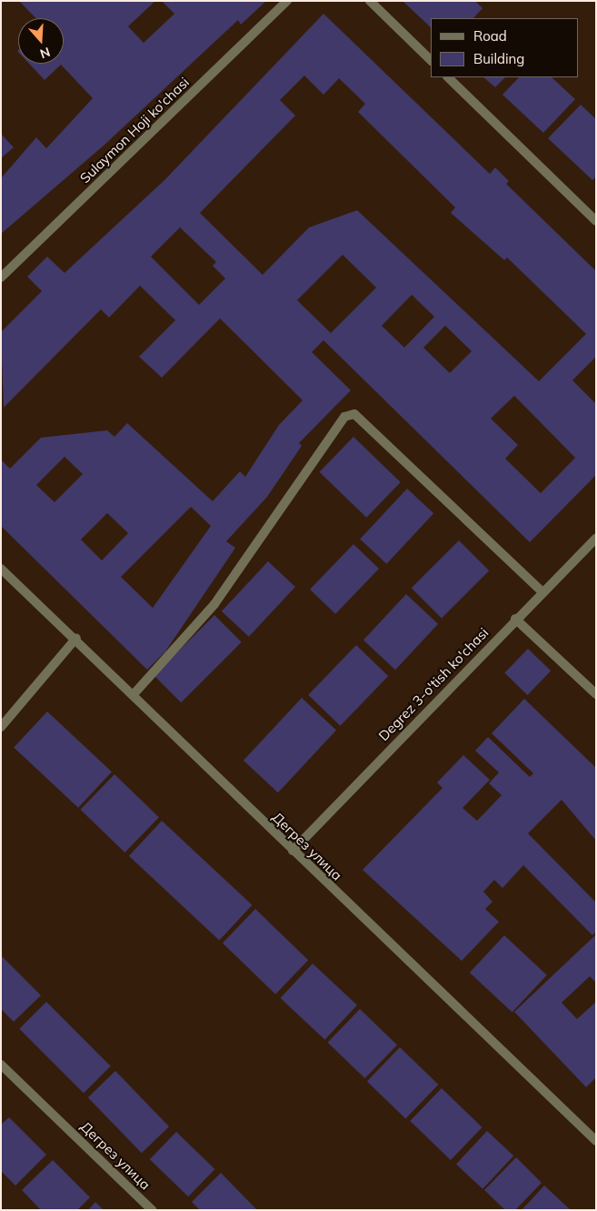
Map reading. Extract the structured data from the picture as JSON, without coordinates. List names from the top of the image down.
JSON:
{
  "streets": {
    "street": ["Sulaymon Hoji ko'chasi", "Degrez 3-o'tish ko'chasi", "Дегрез улица"]
  },
  "crossings": [
    ["Degrez 3-o'tish ko'chasi", "Дегрез улица"]
  ],
  "legend": ["Road", "Building"],
  "north": "bottom"
}
